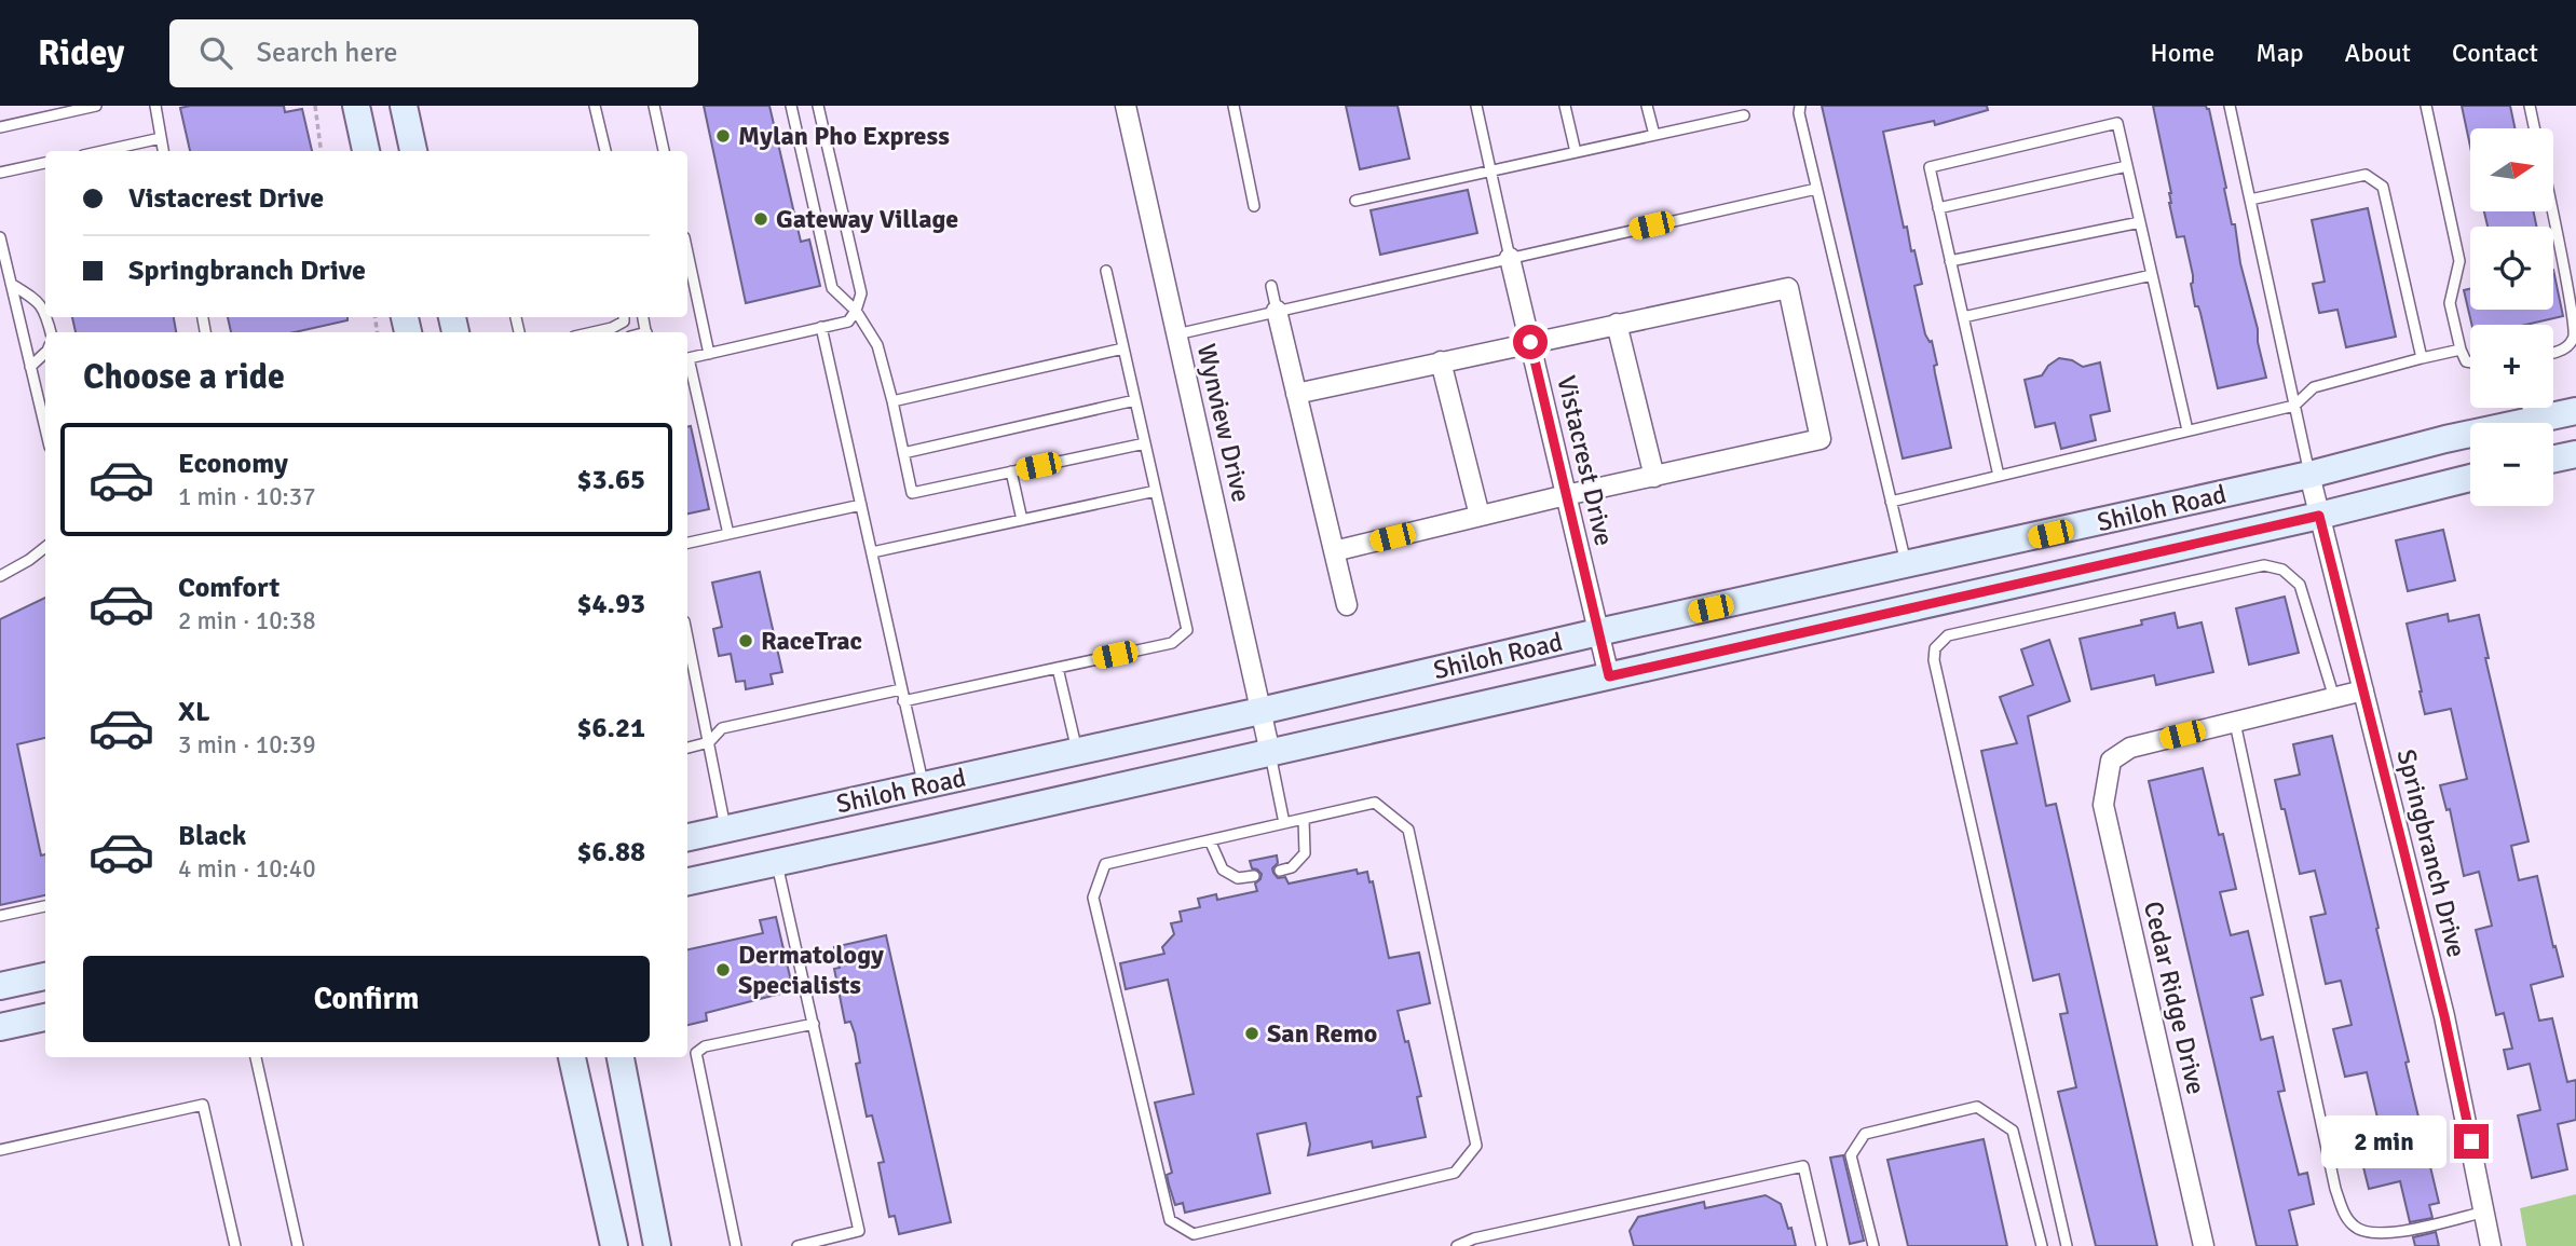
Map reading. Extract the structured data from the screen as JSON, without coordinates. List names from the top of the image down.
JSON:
{
  "streets": {
    "main road": ["Shiloh Road"],
    "street": [
      "Wynview Drive",
      "Vistacrest Drive",
      "Springbranch Drive",
      "Cedar Ridge Drive"
    ]
  },
  "crossings": [
    ["Wynview Drive", "Shiloh Road"],
    ["Vistacrest Drive", "Shiloh Road"],
    ["Shiloh Road", "Springbranch Drive"]
  ],
  "places": [
    "Mylan Pho Express",
    "Gateway Village",
    "RaceTrac",
    "Dermatology Specialists",
    "San Remo"
  ],
  "north": "right",
  "page": {
    "header": "Ridey",
    "search": "Search here",
    "nav": [
      "Home",
      "Map",
      "About",
      "Contact"
    ],
    "map_buttons": ["+", "−"],
    "banner": ["Vistacrest Drive", "Springbranch Drive"],
    "heading": "Choose a ride",
    "list": [
      {
        "name": "Economy",
        "note": "1 min · 10:37",
        "value": "$3.65"
      },
      {
        "name": "Comfort",
        "note": "2 min · 10:38",
        "value": "$4.93"
      },
      {
        "name": "XL",
        "note": "3 min · 10:39",
        "value": "$6.21"
      },
      {
        "name": "Black",
        "note": "4 min · 10:40",
        "value": "$6.88"
      }
    ],
    "buttons": "Confirm",
    "bubble": "2 min"
  }
}
